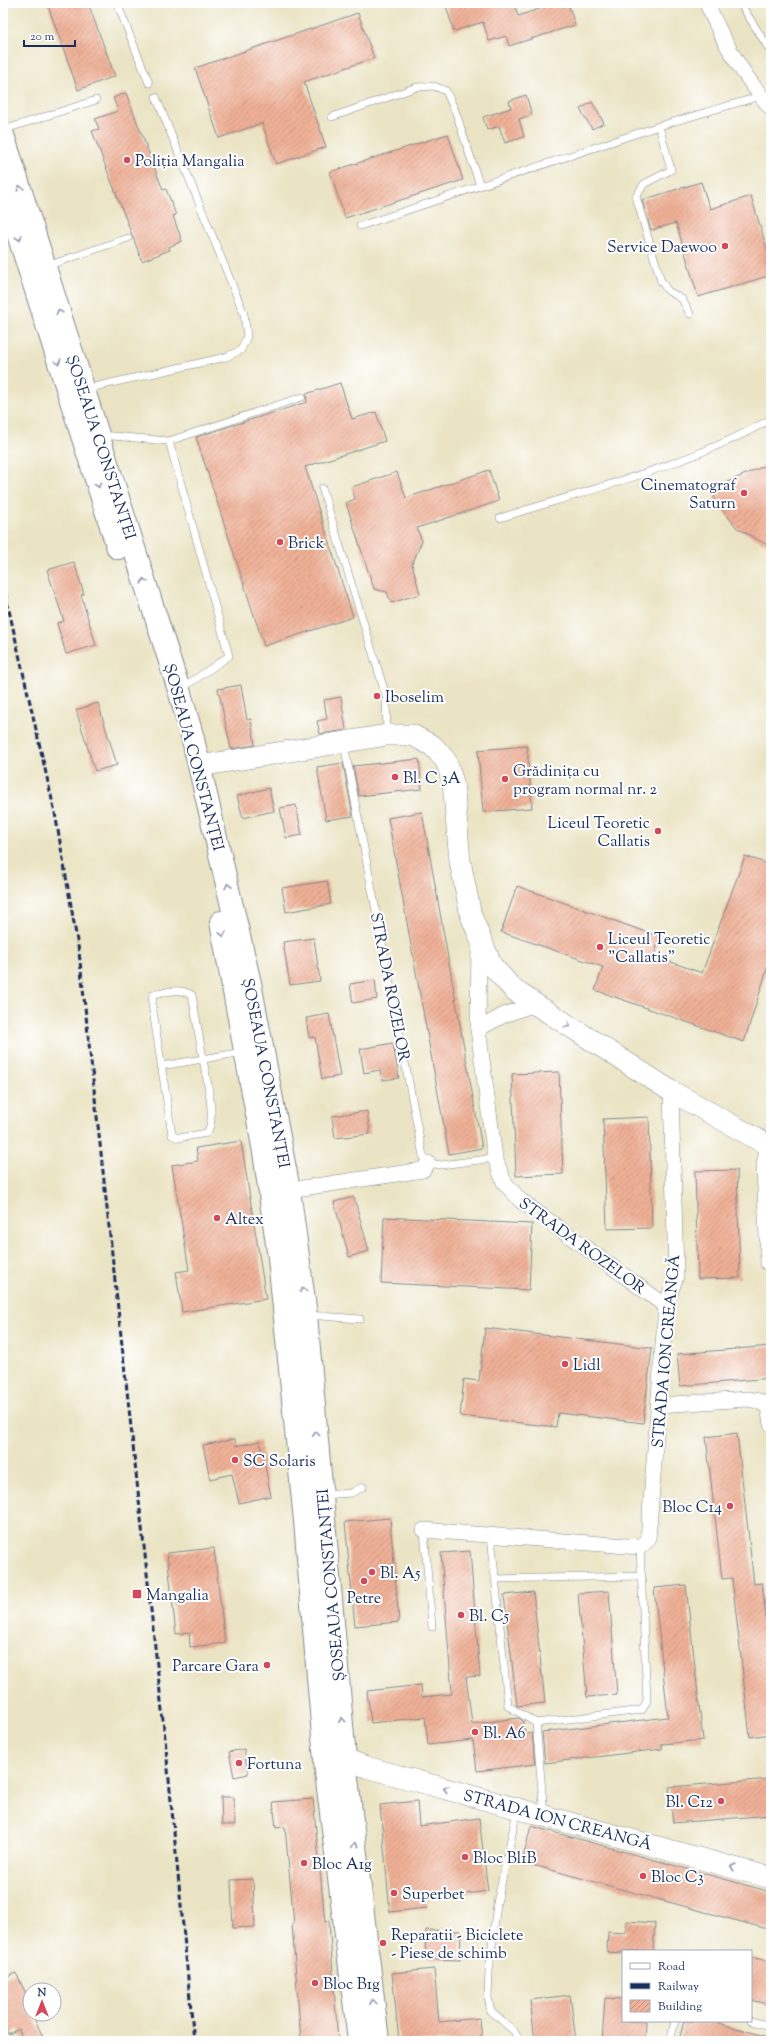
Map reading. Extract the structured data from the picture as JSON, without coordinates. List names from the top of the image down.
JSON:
{
  "streets": {
    "main road": ["ȘOSEAUA CONSTANȚEI"],
    "street": ["STRADA ROZELOR", "STRADA ION CREANGĂ"]
  },
  "crossings": [
    ["ȘOSEAUA CONSTANȚEI", "STRADA ROZELOR"],
    ["ȘOSEAUA CONSTANȚEI", "STRADA ION CREANGĂ"],
    ["STRADA ROZELOR", "STRADA ION CREANGĂ"]
  ],
  "one_way": ["STRADA ION CREANGĂ"],
  "places": {
    "other": [
      "Poliția Mangalia",
      "Service Daewoo",
      "Cinematograf Saturn",
      "Brick",
      "Iboselim",
      "Bl. C 3A",
      "Grădinița cu program normal nr. 2",
      "Liceul Teoretic Callatis",
      "Liceul Teoretic \"Callatis\"",
      "Altex",
      "Lidl",
      "SC Solaris",
      "Bloc C14",
      "Bl. A5",
      "Petre",
      "Bl. C5",
      "Parcare Gara",
      "Bl. A6",
      "Fortuna",
      "Bl. C12",
      "Bloc Bl1B",
      "Bloc A1g",
      "Bloc C3",
      "Superbet",
      "Reparatii - Biciclete - Piese de schimb",
      "Bloc B1g"
    ],
    "transit": ["Mangalia"]
  },
  "legend": ["Road", "Railway", "Building"],
  "scale_bar": "20 m",
  "north": "top"
}
